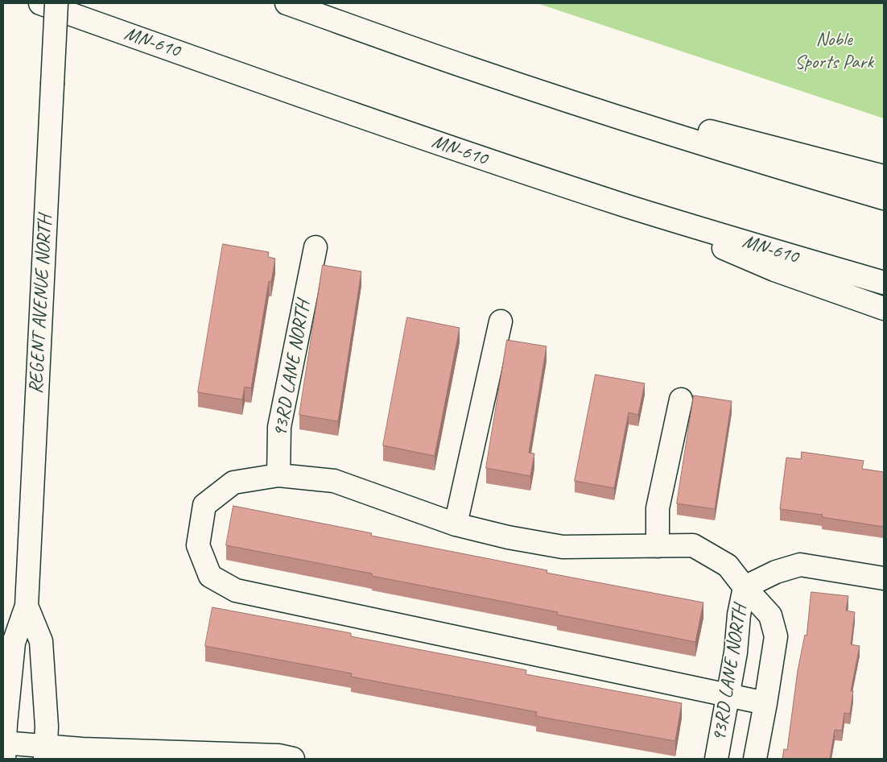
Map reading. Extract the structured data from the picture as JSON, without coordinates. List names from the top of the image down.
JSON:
{
  "streets": {
    "main road": ["MN-610", "REGENT AVENUE NORTH", "93RD LANE NORTH"]
  },
  "parks": ["Noble Sports Park"]
}
